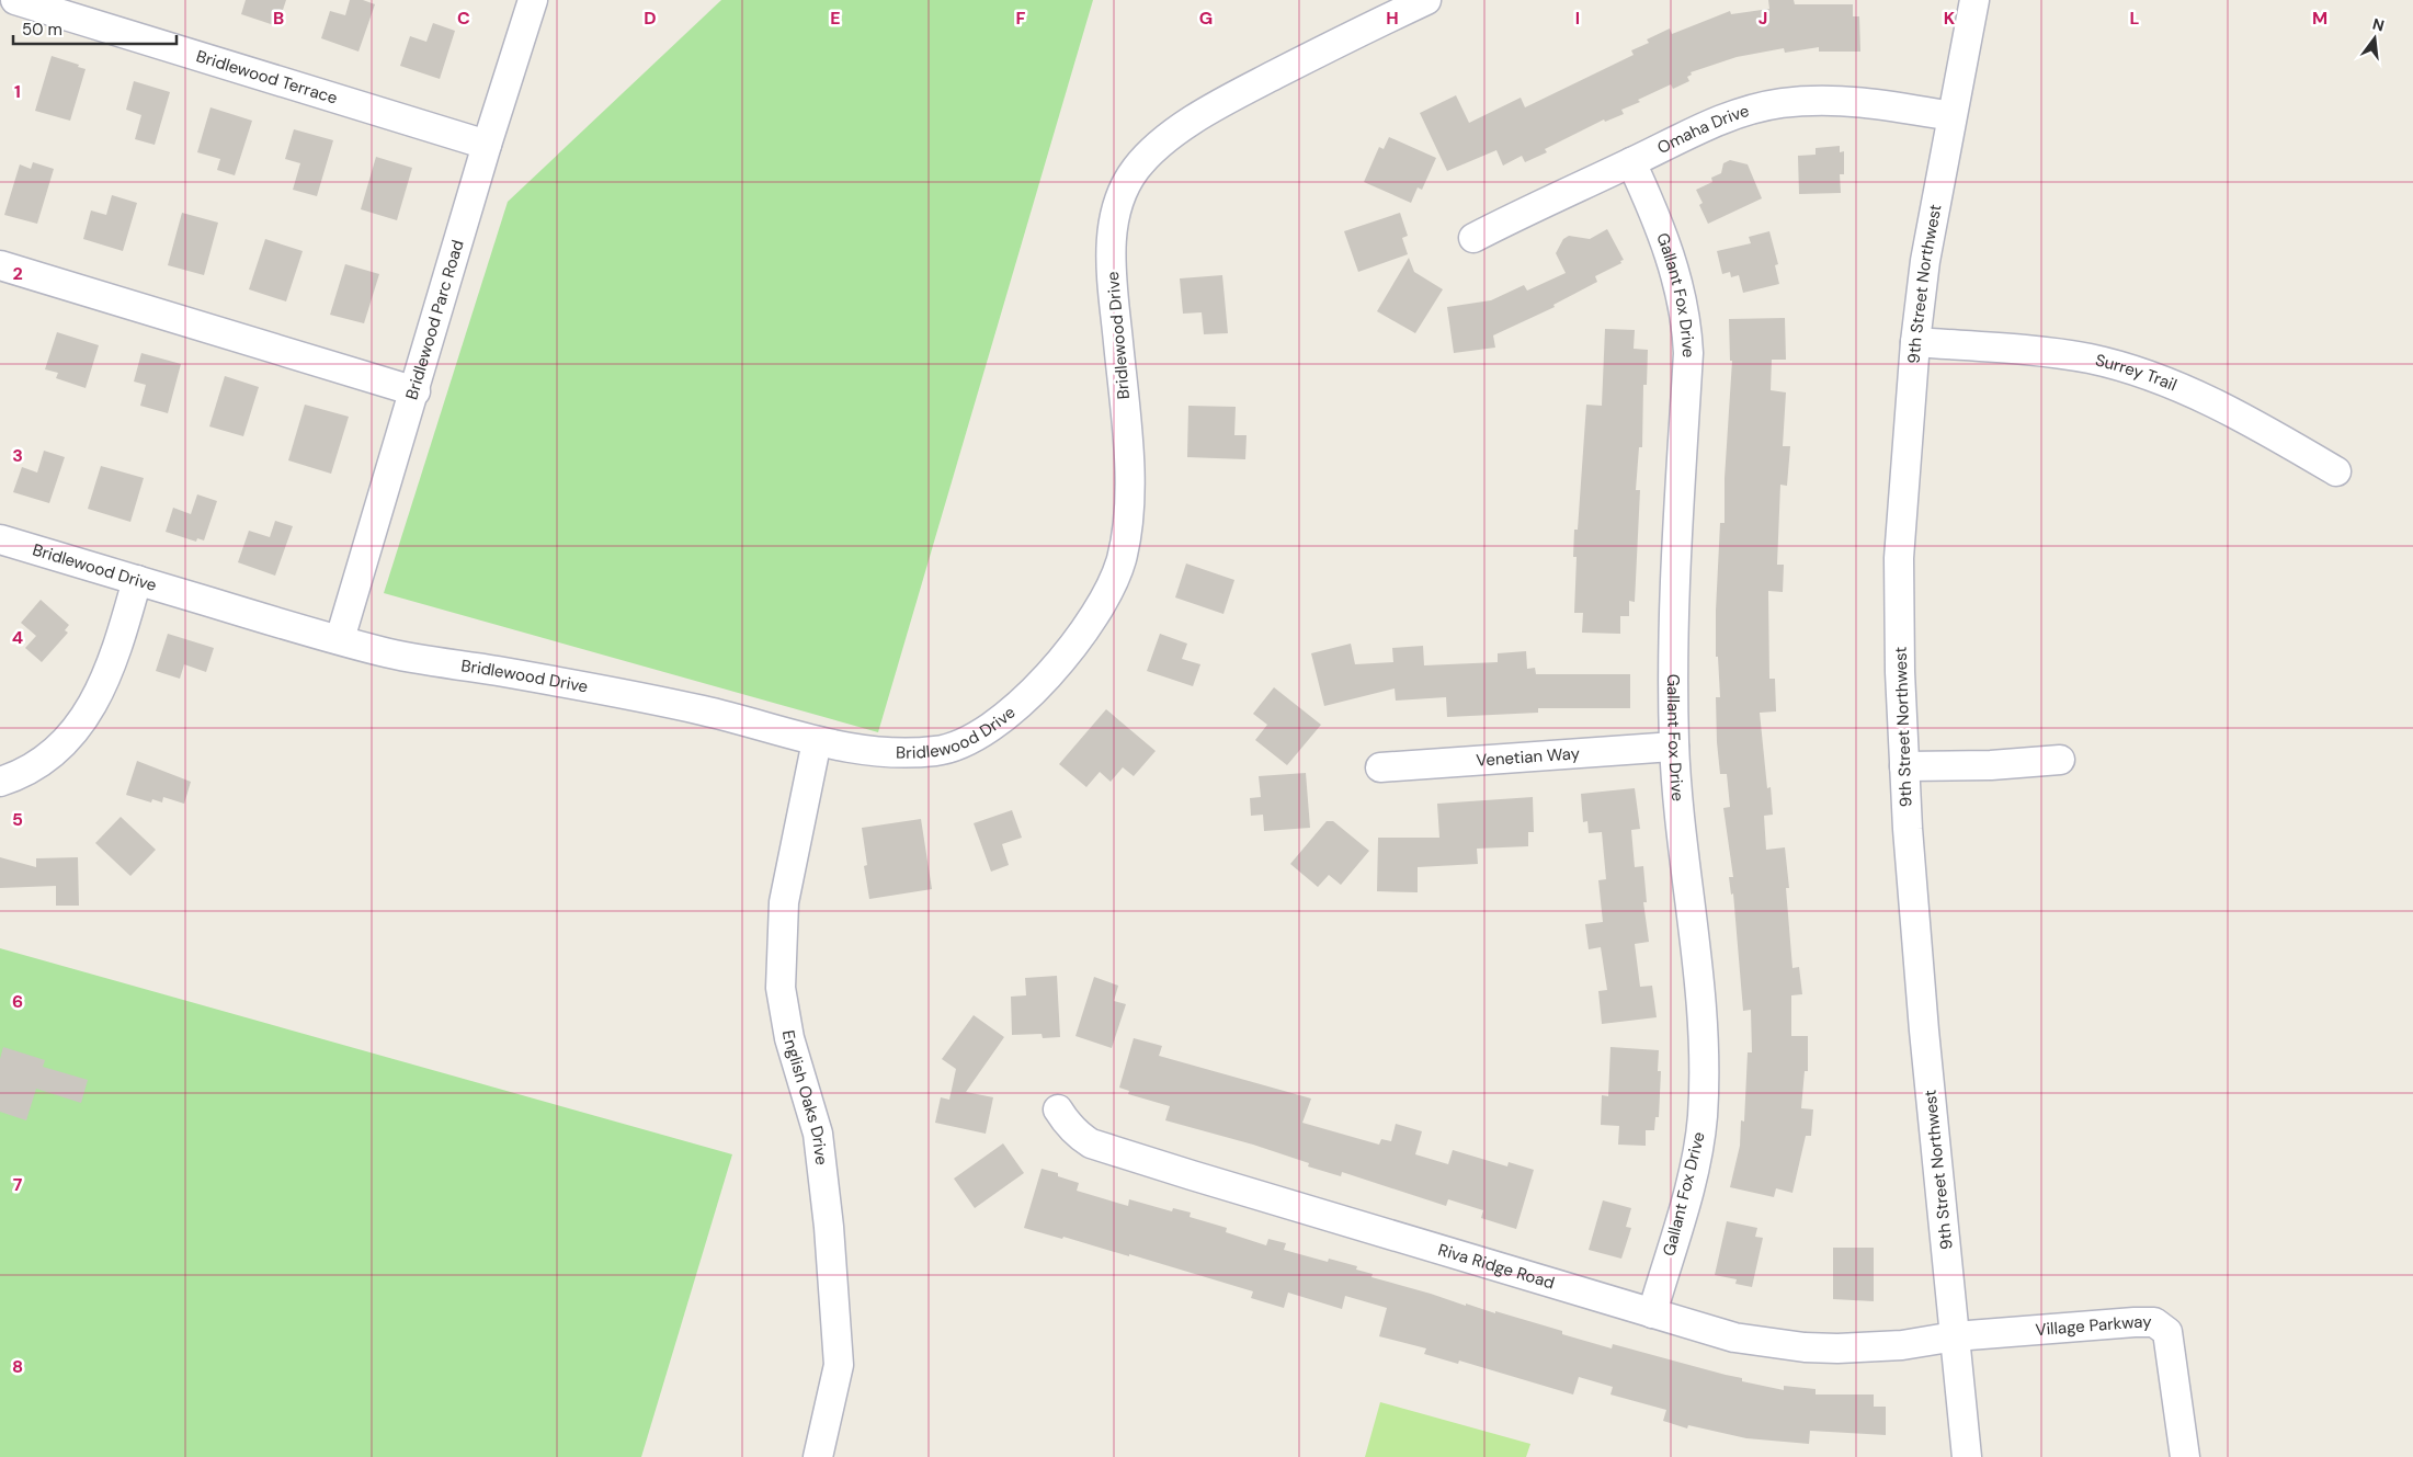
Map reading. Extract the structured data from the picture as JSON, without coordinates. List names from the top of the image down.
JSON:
{
  "streets": {
    "street": [
      "Bridlewood Terrace",
      "Omaha Drive",
      "9th Street Northwest",
      "Gallant Fox Drive",
      "Bridlewood Parc Road",
      "Bridlewood Drive",
      "Surrey Trail",
      "Venetian Way",
      "English Oaks Drive",
      "Riva Ridge Road",
      "Village Parkway"
    ]
  },
  "crossings": [
    ["Bridlewood Terrace", "Bridlewood Parc Road"],
    ["Omaha Drive", "9th Street Northwest"],
    ["Omaha Drive", "Gallant Fox Drive"],
    ["9th Street Northwest", "Surrey Trail"],
    ["9th Street Northwest", "Riva Ridge Road"],
    ["9th Street Northwest", "Village Parkway"],
    ["Gallant Fox Drive", "Venetian Way"],
    ["Gallant Fox Drive", "Riva Ridge Road"],
    ["Bridlewood Parc Road", "Bridlewood Drive"],
    ["Bridlewood Drive", "English Oaks Drive"],
    ["Riva Ridge Road", "Village Parkway"]
  ],
  "scale_bar": "50 m",
  "north": "top",
  "grid": {
    "columns": [
      "B",
      "C",
      "D",
      "E",
      "F",
      "G",
      "H",
      "I",
      "J",
      "K",
      "L",
      "M"
    ],
    "rows": [
      "1",
      "2",
      "3",
      "4",
      "5",
      "6",
      "7",
      "8"
    ]
  }
}
